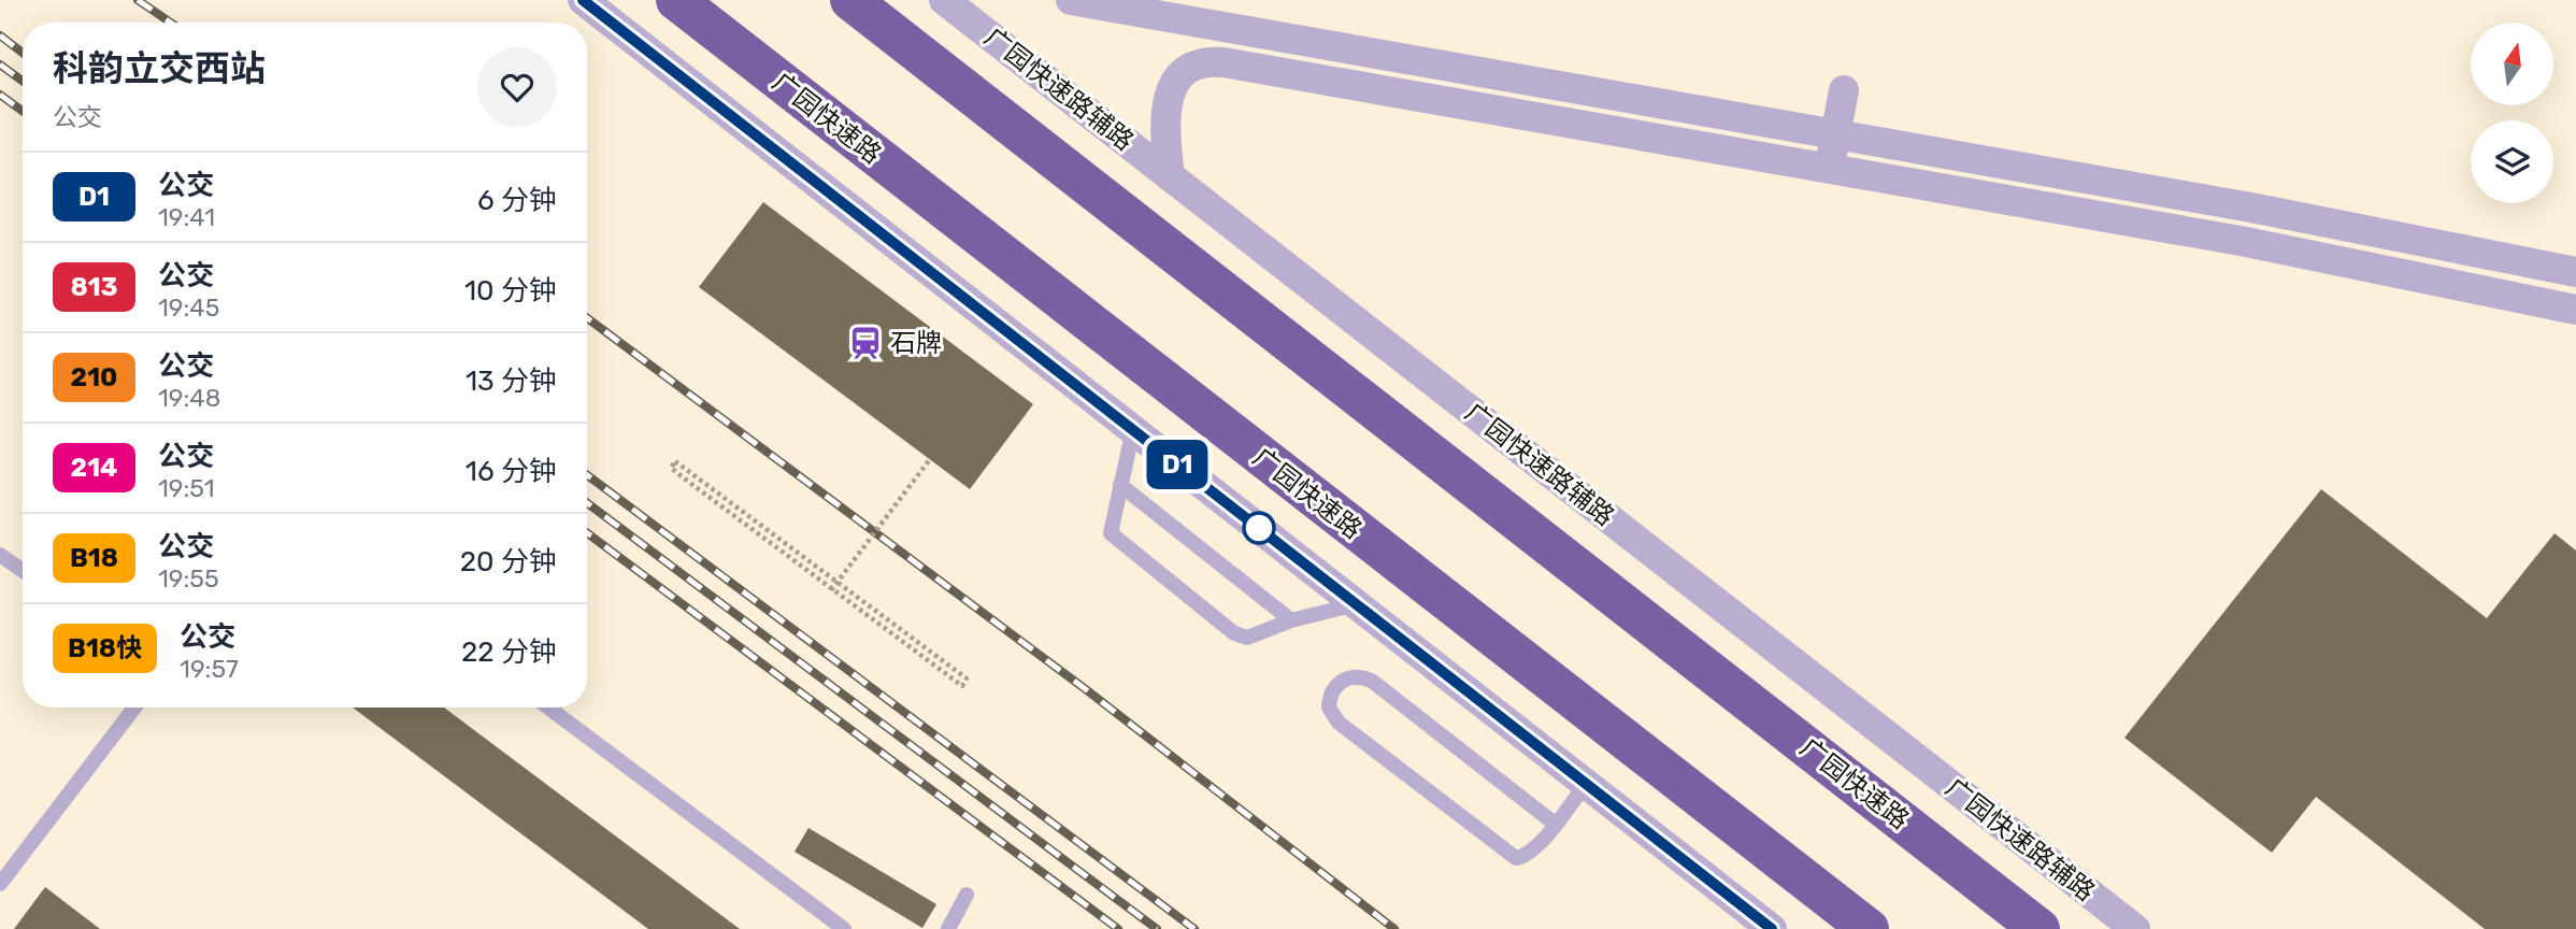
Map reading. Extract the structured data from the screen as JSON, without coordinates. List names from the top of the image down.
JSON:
{
  "streets": {
    "highway": ["广园快速路"],
    "street": ["广园快速路辅路"]
  },
  "places": {
    "station": ["石牌"]
  },
  "lines": ["bus line D1"],
  "north": "top",
  "page": {
    "on_map": "D1",
    "heading": ["科韵立交西站", "公交"],
    "list": [
      {
        "mark": "D1",
        "name": "公交",
        "note": "19:41",
        "value": "6 分钟"
      },
      {
        "mark": "813",
        "name": "公交",
        "note": "19:45",
        "value": "10 分钟"
      },
      {
        "mark": "210",
        "name": "公交",
        "note": "19:48",
        "value": "13 分钟"
      },
      {
        "mark": "214",
        "name": "公交",
        "note": "19:51",
        "value": "16 分钟"
      },
      {
        "mark": "B18",
        "name": "公交",
        "note": "19:55",
        "value": "20 分钟"
      },
      {
        "mark": "B18快",
        "name": "公交",
        "note": "19:57",
        "value": "22 分钟"
      }
    ]
  }
}
